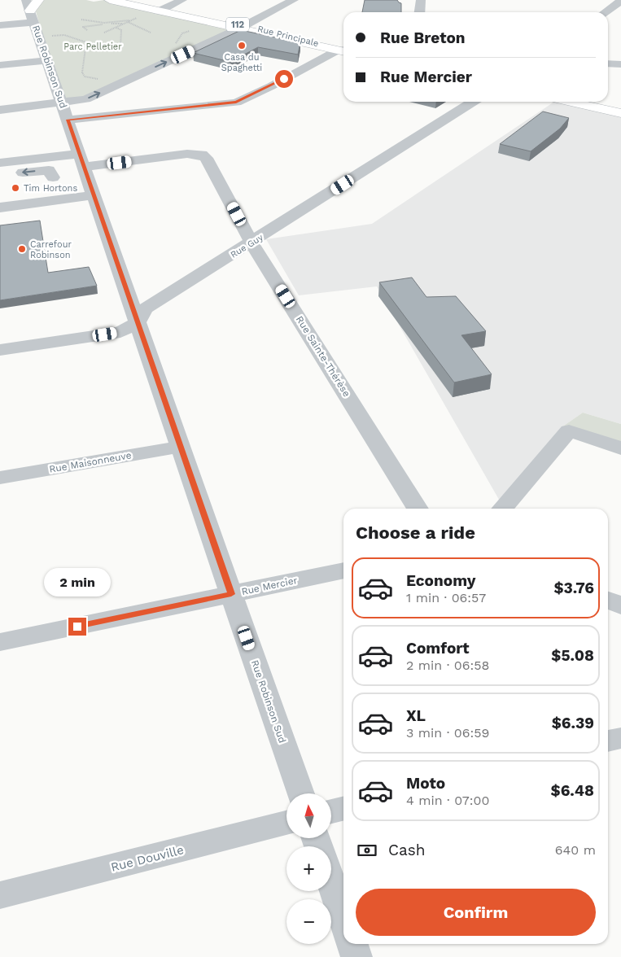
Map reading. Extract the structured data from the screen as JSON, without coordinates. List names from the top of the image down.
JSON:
{
  "streets": {
    "main road": ["112", "Rue Principale"],
    "street": [
      "Rue Robinson Sud",
      "Rue Guy",
      "Rue Sainte-Thérèse",
      "Rue Maisonneuve",
      "Rue Mercier",
      "Rue Douville"
    ]
  },
  "crossings": [
    ["Rue Robinson Sud", "Rue Guy"],
    ["Rue Robinson Sud", "Rue Sainte-Thérèse"],
    ["Rue Robinson Sud", "Rue Maisonneuve"],
    ["Rue Robinson Sud", "Rue Mercier"],
    ["Rue Guy", "Rue Sainte-Thérèse"]
  ],
  "parks": ["Parc Pelletier"],
  "places": ["Casa du Spaghetti", "Tim Hortons", "Carrefour Robinson"],
  "north": "top",
  "page": {
    "banner": ["Rue Breton", "Rue Mercier"],
    "heading": "Choose a ride",
    "list": [
      {
        "name": "Economy",
        "note": "1 min · 06:57",
        "value": "$3.76"
      },
      {
        "name": "Comfort",
        "note": "2 min · 06:58",
        "value": "$5.08"
      },
      {
        "name": "XL",
        "note": "3 min · 06:59",
        "value": "$6.39"
      },
      {
        "name": "Moto",
        "note": "4 min · 07:00",
        "value": "$6.48"
      }
    ],
    "bubble": "2 min",
    "map_buttons": ["+", "−"],
    "pay": ["Cash", "640 m"],
    "buttons": "Confirm"
  }
}
